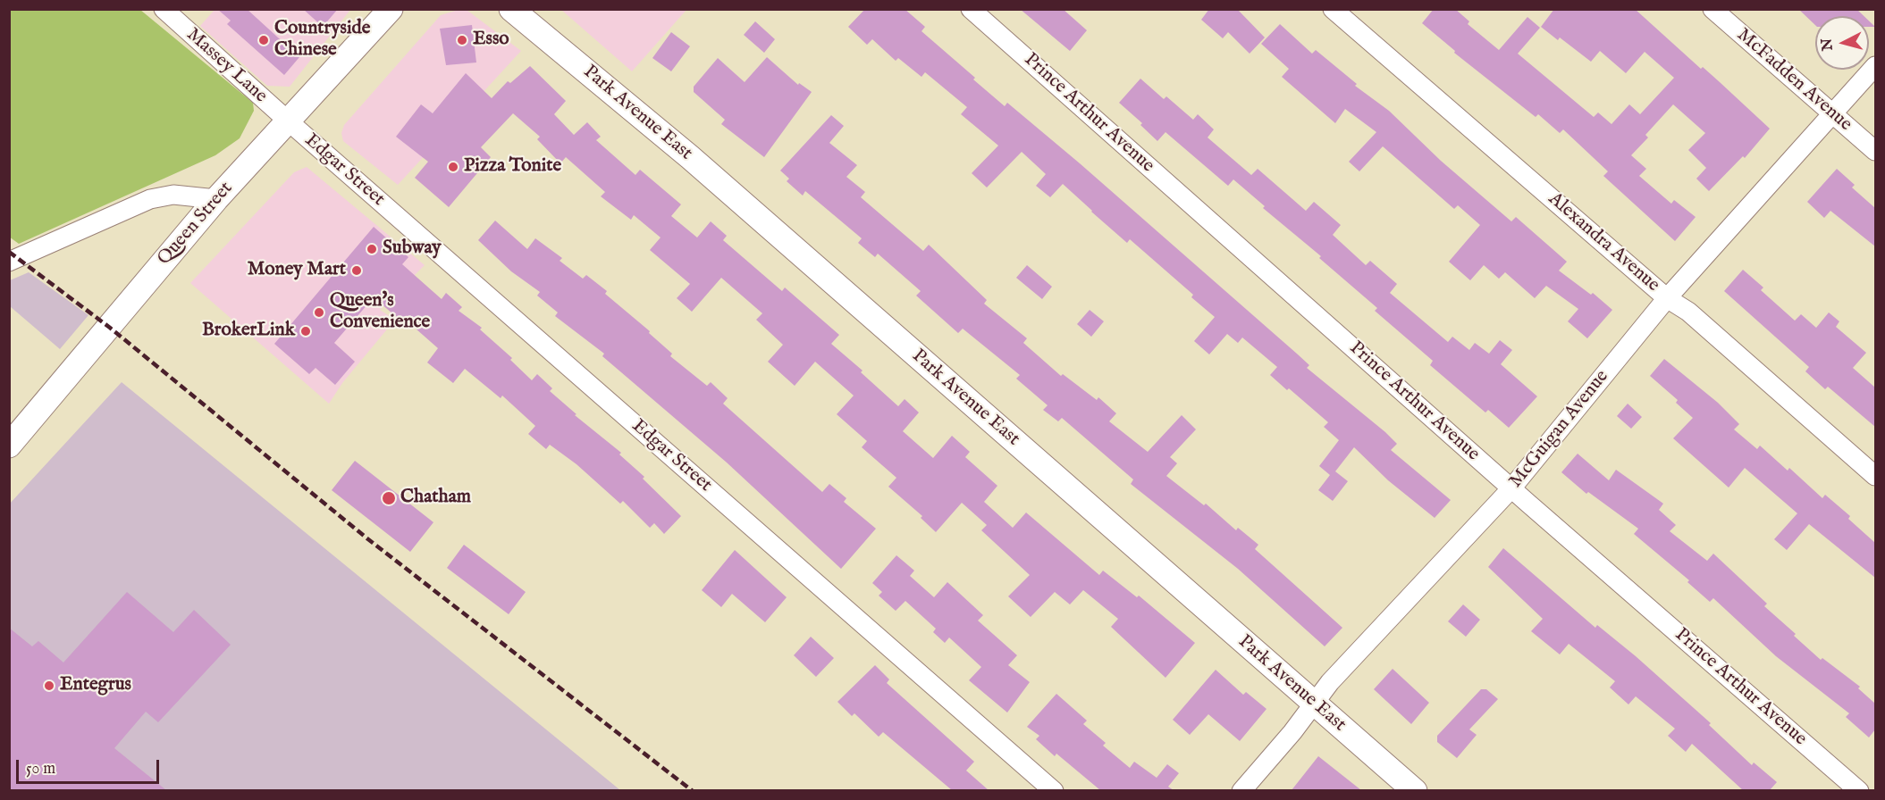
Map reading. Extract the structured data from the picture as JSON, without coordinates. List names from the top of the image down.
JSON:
{
  "streets": {
    "main road": ["Park Avenue East", "Queen Street"],
    "street": [
      "Massey Lane",
      "McFadden Avenue",
      "Prince Arthur Avenue",
      "Edgar Street",
      "Alexandra Avenue",
      "McGuigan Avenue"
    ]
  },
  "crossings": [
    ["Massey Lane", "Edgar Street"],
    ["Massey Lane", "Queen Street"],
    ["McFadden Avenue", "McGuigan Avenue"],
    ["Park Avenue East", "McGuigan Avenue"],
    ["Prince Arthur Avenue", "McGuigan Avenue"],
    ["Edgar Street", "Queen Street"],
    ["Alexandra Avenue", "McGuigan Avenue"]
  ],
  "places": [
    "Countryside Chinese",
    "Esso",
    "Pizza Tonite",
    "Subway",
    "Money Mart",
    "Queen's Convenience",
    "BrokerLink",
    "Chatham",
    "Entegrus"
  ],
  "scale_bar": "50 m",
  "north": "left"
}
